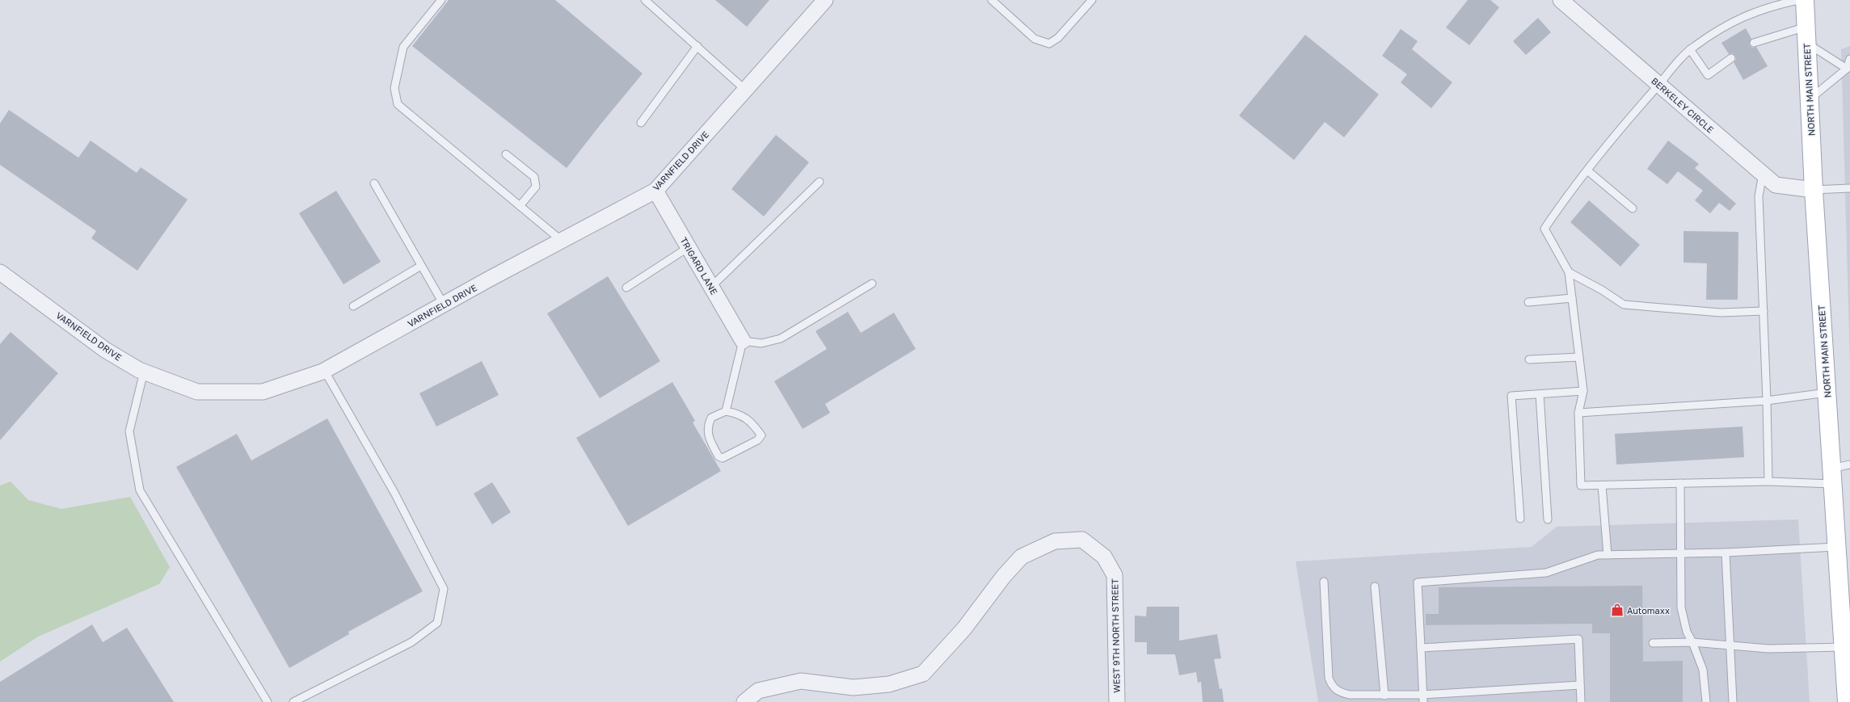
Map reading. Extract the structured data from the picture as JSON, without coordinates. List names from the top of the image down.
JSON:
{
  "streets": {
    "main road": ["NORTH MAIN STREET"],
    "street": [
      "BERKELEY CIRCLE",
      "VARNFIELD DRIVE",
      "TRIGARD LANE",
      "WEST 9TH NORTH STREET"
    ]
  },
  "crossings": [
    ["NORTH MAIN STREET", "BERKELEY CIRCLE"],
    ["VARNFIELD DRIVE", "TRIGARD LANE"]
  ],
  "places": {
    "shop": ["Automaxx"]
  }
}
